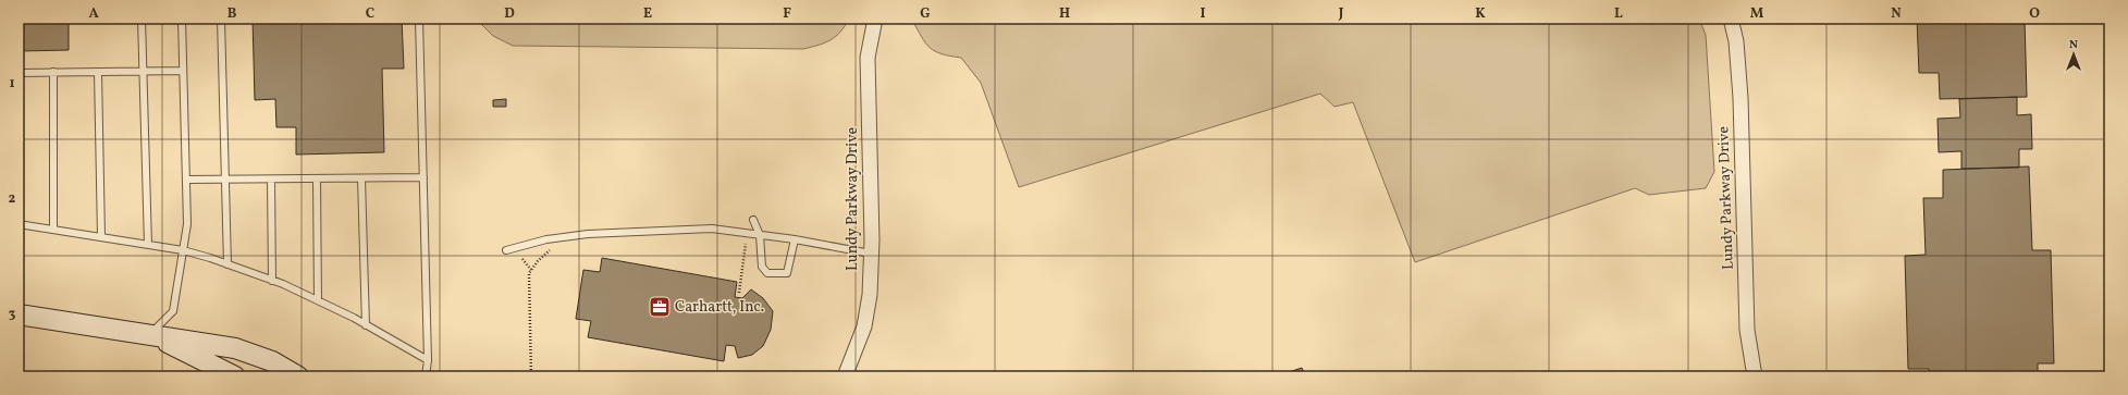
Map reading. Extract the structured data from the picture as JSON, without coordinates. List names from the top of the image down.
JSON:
{
  "streets": {
    "street": ["Lundy Parkway Drive"]
  },
  "places": {
    "office": ["Carhartt, Inc."]
  },
  "north": "top",
  "grid": {
    "columns": [
      "A",
      "B",
      "C",
      "D",
      "E",
      "F",
      "G",
      "H",
      "I",
      "J",
      "K",
      "L",
      "M",
      "N",
      "O"
    ],
    "rows": ["1", "2", "3"]
  }
}
